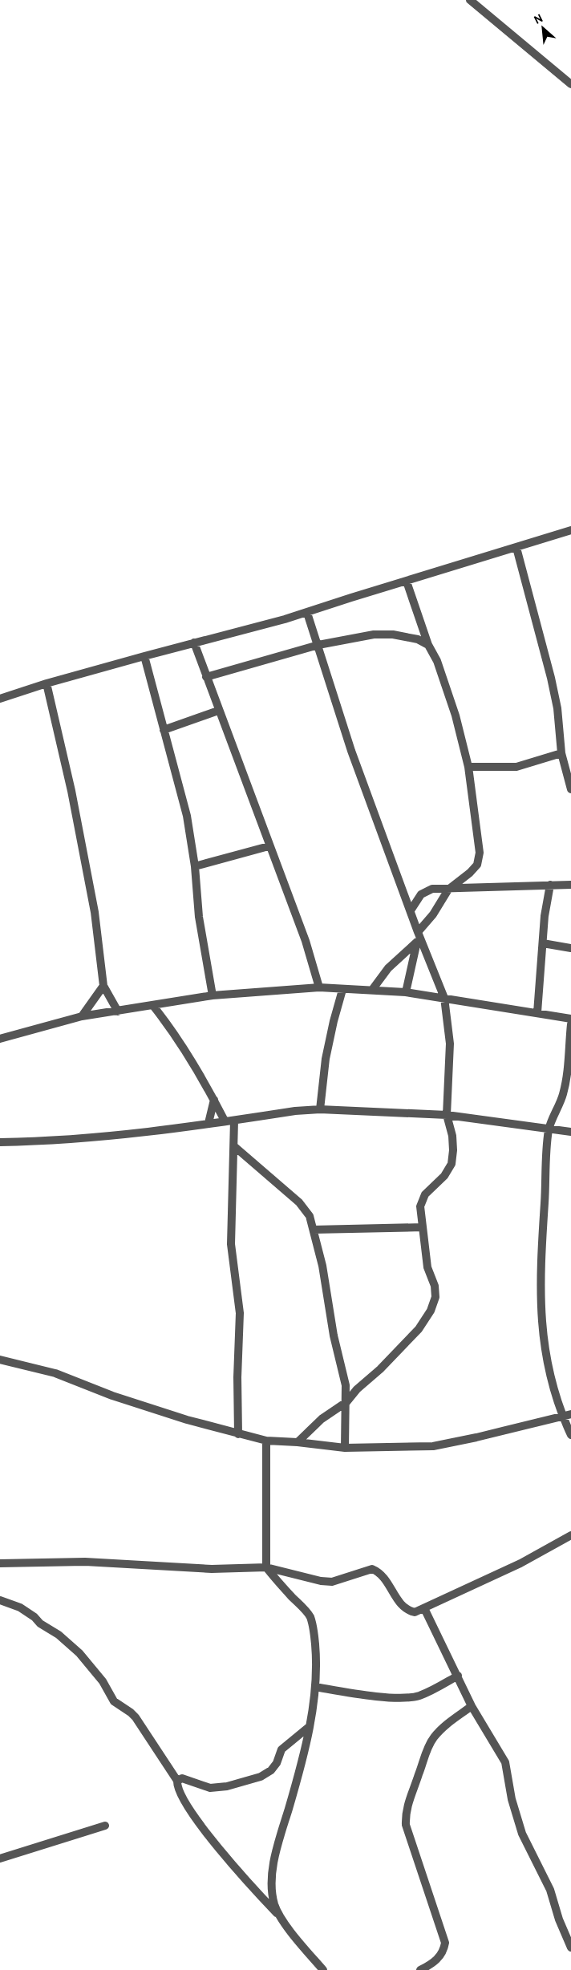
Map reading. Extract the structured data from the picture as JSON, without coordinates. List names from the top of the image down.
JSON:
{
  "north": "top left"
}
